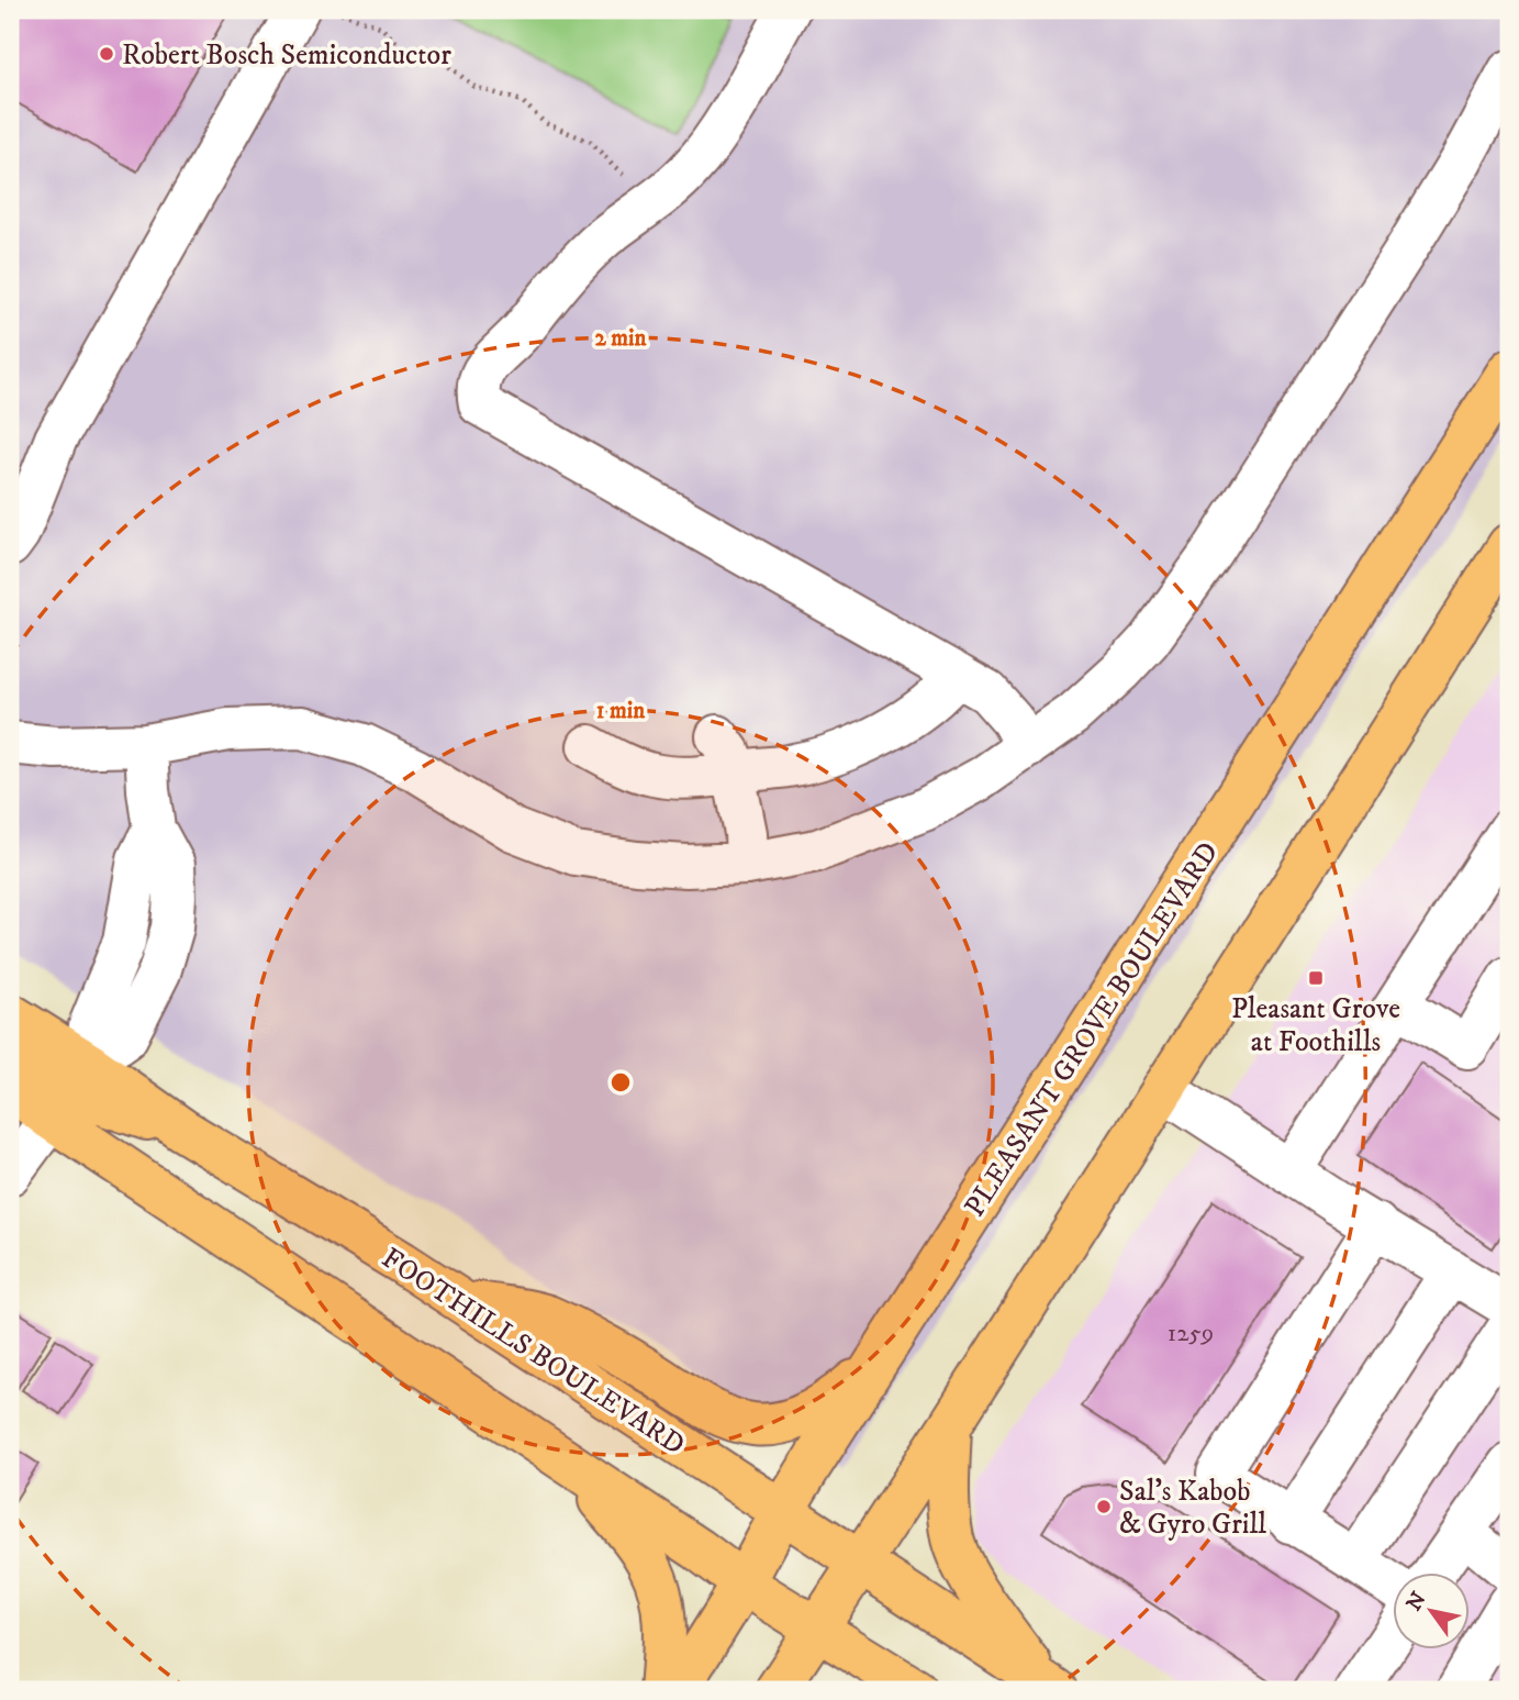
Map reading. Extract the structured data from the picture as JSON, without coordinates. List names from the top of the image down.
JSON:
{
  "streets": {
    "main road": ["PLEASANT GROVE BOULEVARD", "FOOTHILLS BOULEVARD"]
  },
  "crossings": [
    ["PLEASANT GROVE BOULEVARD", "FOOTHILLS BOULEVARD"]
  ],
  "places": {
    "other": ["Robert Bosch Semiconductor", "Sal's Kabob & Gyro Grill"],
    "transit": ["Pleasant Grove at Foothills"]
  },
  "house_numbers": ["1259"],
  "north": "top left",
  "rings": ["2 min", "1 min"]
}
